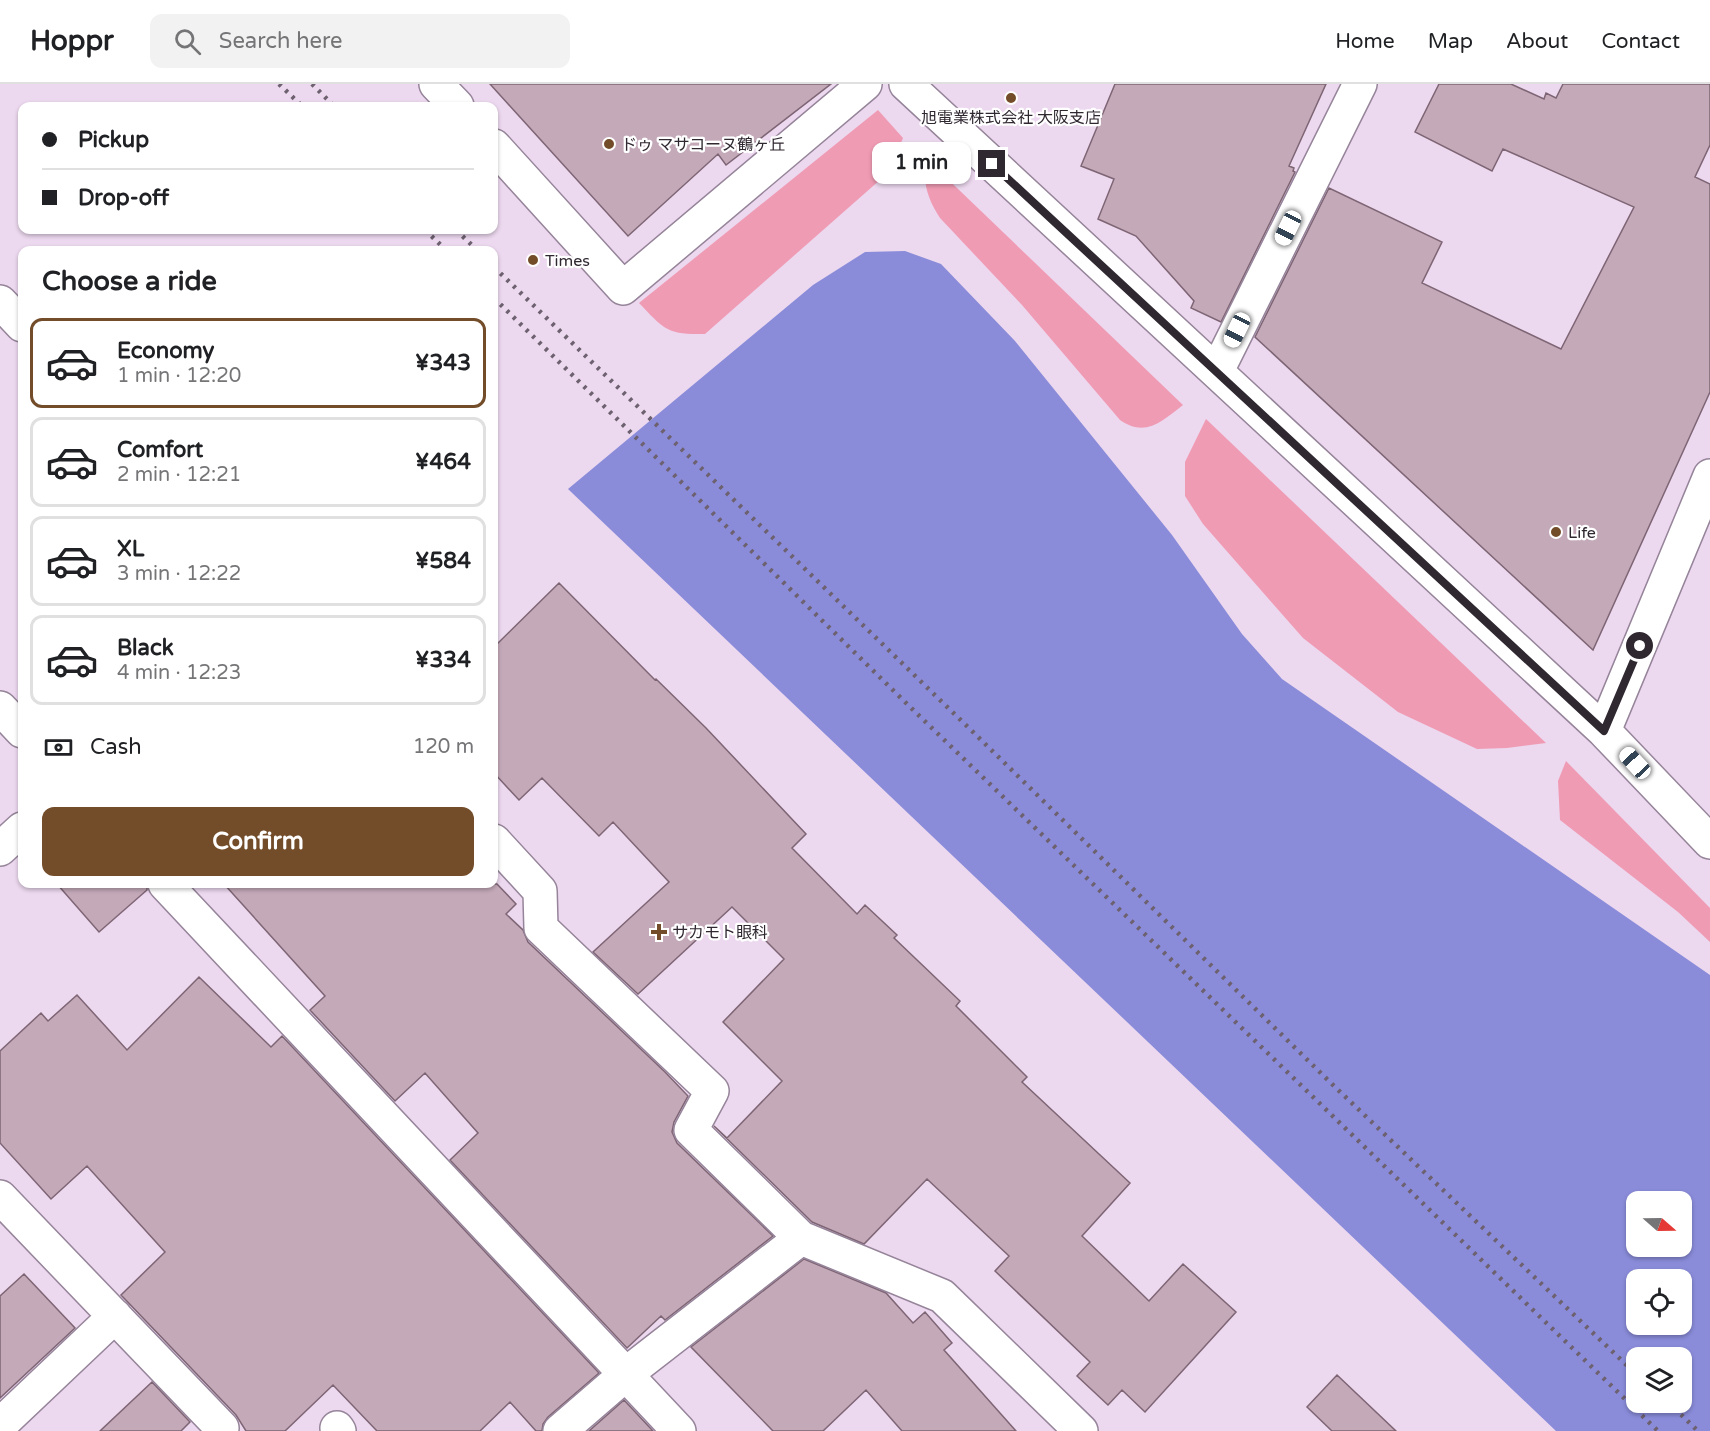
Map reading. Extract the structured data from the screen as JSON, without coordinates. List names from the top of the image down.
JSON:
{
  "places": {
    "other": [
      "旭電業株式会社 大阪支店",
      "ドゥ マサコーヌ鶴ヶ丘",
      "Times",
      "Life"
    ],
    "health": ["サカモト眼科"]
  },
  "north": "right",
  "page": {
    "header": "Hoppr",
    "search": "Search here",
    "nav": [
      "Home",
      "Map",
      "About",
      "Contact"
    ],
    "banner": ["Pickup", "Drop-off"],
    "bubble": "1 min",
    "heading": "Choose a ride",
    "list": [
      {
        "name": "Economy",
        "note": "1 min · 12:20",
        "value": "¥343"
      },
      {
        "name": "Comfort",
        "note": "2 min · 12:21",
        "value": "¥464"
      },
      {
        "name": "XL",
        "note": "3 min · 12:22",
        "value": "¥584"
      },
      {
        "name": "Black",
        "note": "4 min · 12:23",
        "value": "¥334"
      }
    ],
    "pay": ["Cash", "120 m"],
    "buttons": "Confirm"
  }
}
